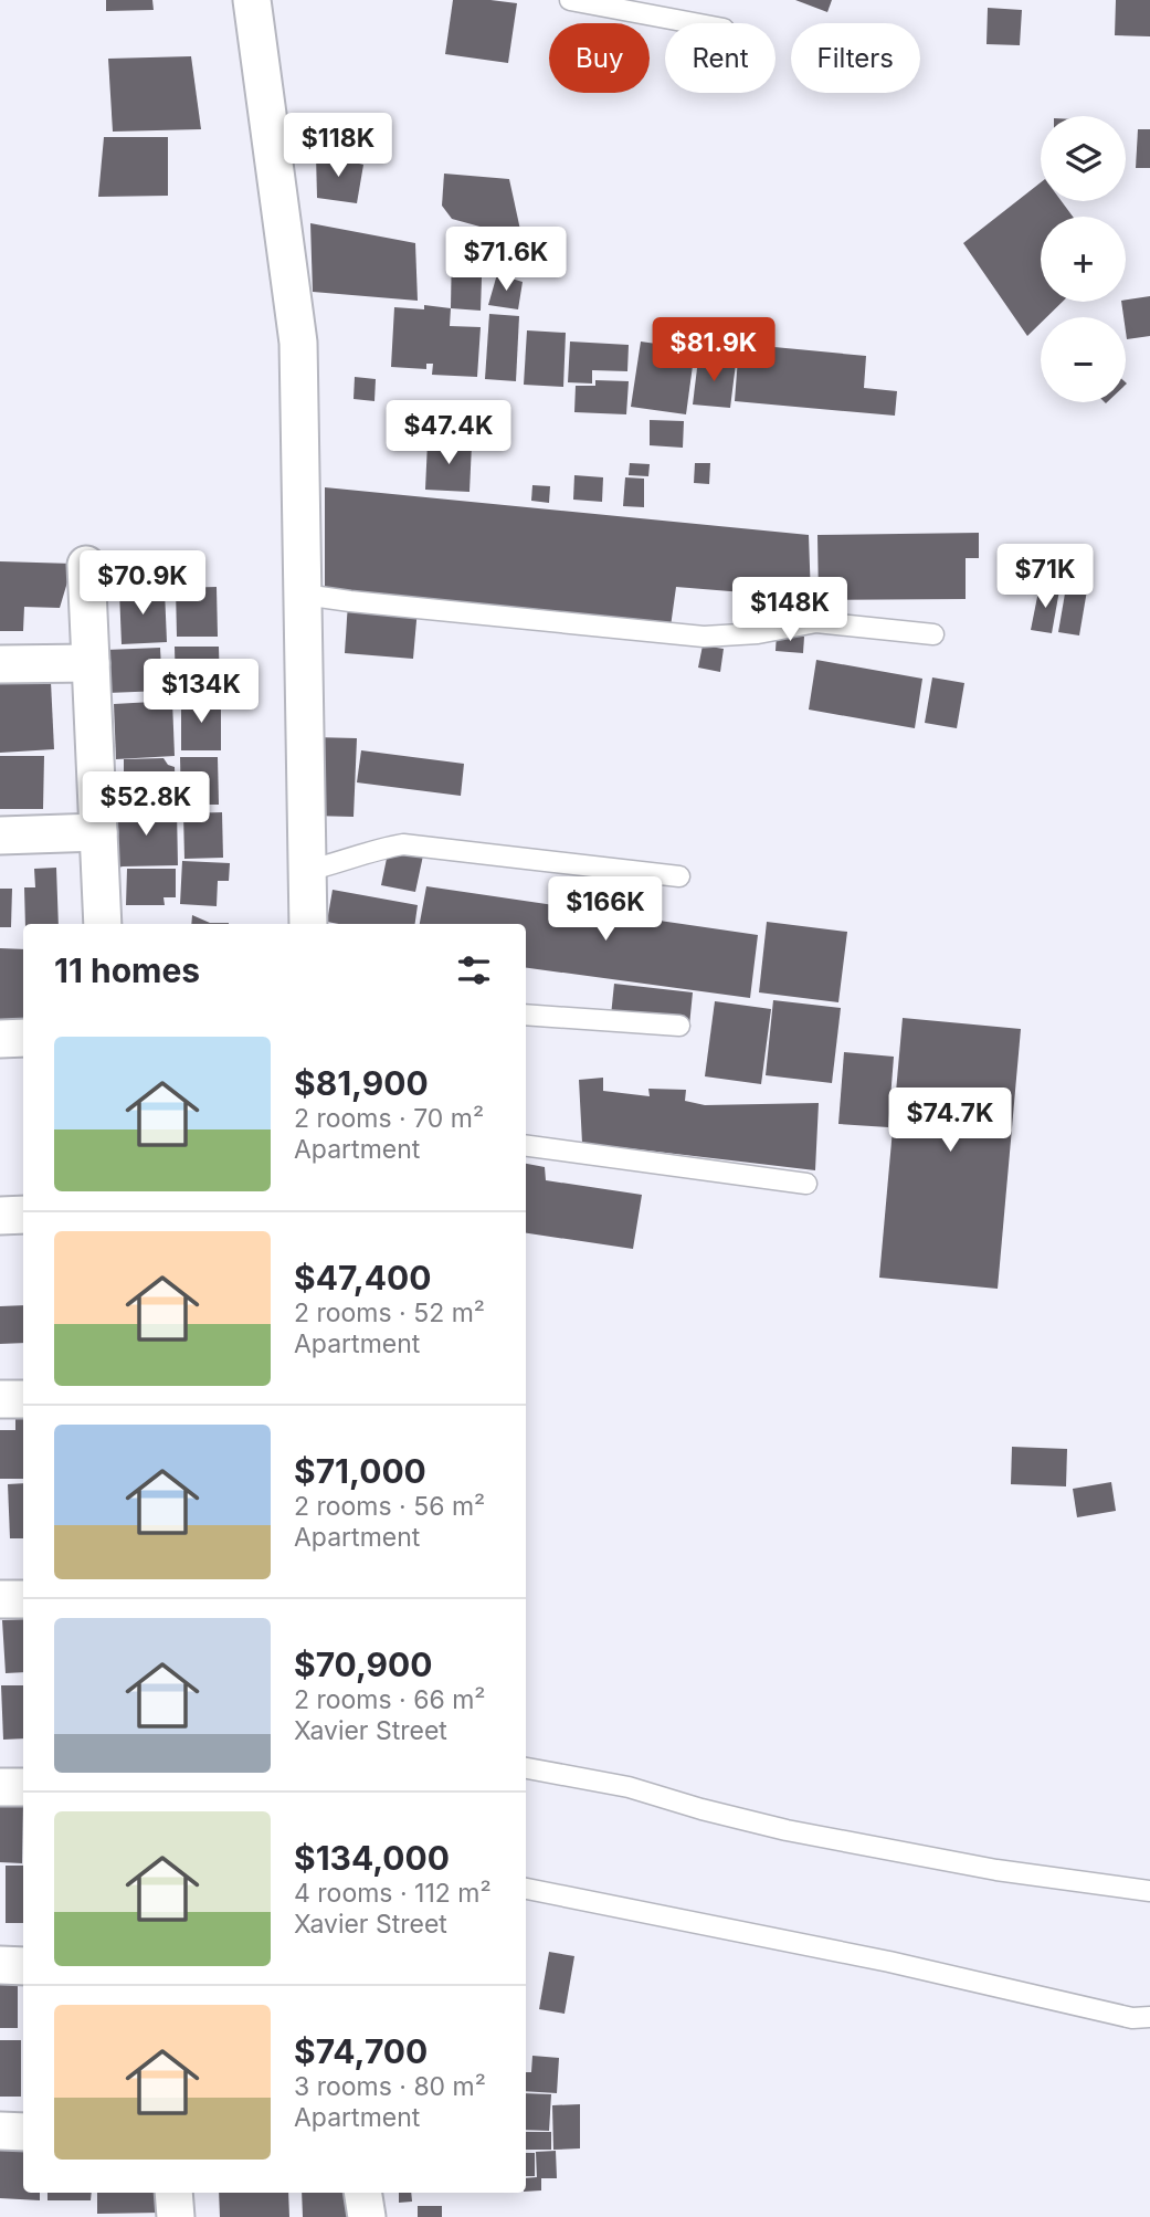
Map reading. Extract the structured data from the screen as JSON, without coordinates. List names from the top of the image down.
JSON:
{
  "page": {
    "chip": ["Buy", "Rent", "Filters"],
    "price": [
      "$118K",
      "$71.6K",
      "$81.9K",
      "$47.4K",
      "$71K",
      "$70.9K",
      "$148K",
      "$134K",
      "$52.8K",
      "$166K",
      "$74.7K"
    ],
    "map_buttons": ["+", "−"],
    "heading": "11 homes",
    "list": [
      {
        "name": "$81,900",
        "note": "2 rooms · 70 m² · Apartment"
      },
      {
        "name": "$47,400",
        "note": "2 rooms · 52 m² · Apartment"
      },
      {
        "name": "$71,000",
        "note": "2 rooms · 56 m² · Apartment"
      },
      {
        "name": "$70,900",
        "note": "2 rooms · 66 m² · Xavier Street"
      },
      {
        "name": "$134,000",
        "note": "4 rooms · 112 m² · Xavier Street"
      },
      {
        "name": "$74,700",
        "note": "3 rooms · 80 m² · Apartment"
      }
    ]
  }
}
